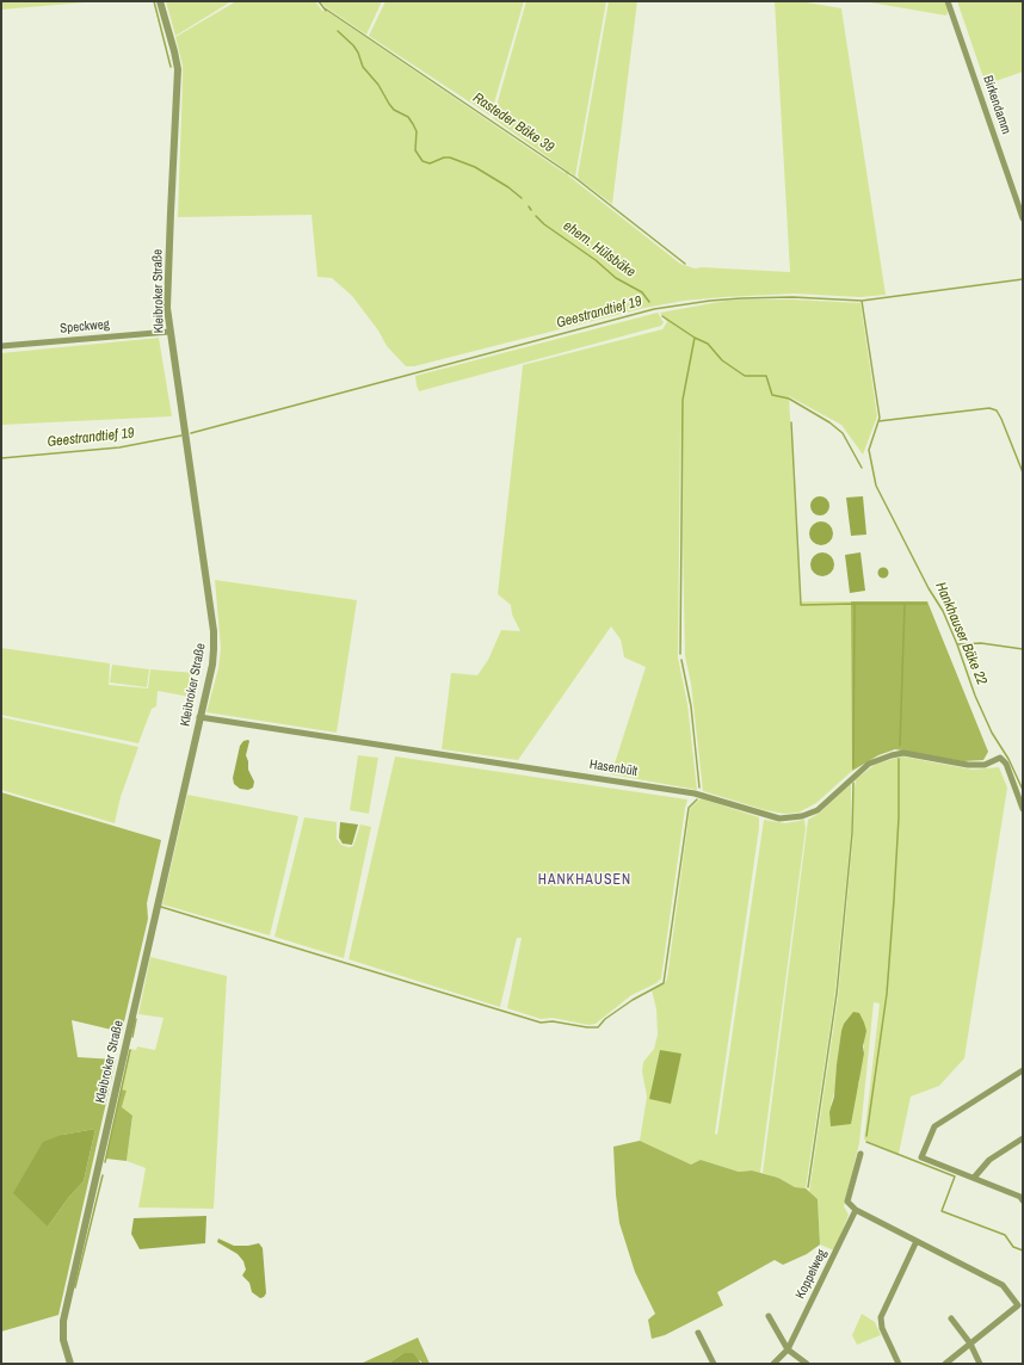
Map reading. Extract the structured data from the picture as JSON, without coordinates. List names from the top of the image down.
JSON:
{
  "streets": {
    "street": [
      "Birkendamm",
      "Kleibroker Straße",
      "Speckweg",
      "Hasenbült",
      "Koppelweg"
    ]
  },
  "crossings": [
    ["Kleibroker Straße", "Speckweg"],
    ["Kleibroker Straße", "Hasenbült"]
  ],
  "districts": ["HANKHAUSEN"],
  "water": [
    "Rasteder Bäke 39",
    "ehem. Hülsbäke",
    "Geestrandtief 19",
    "Hankhauser Bäke 22"
  ]
}
